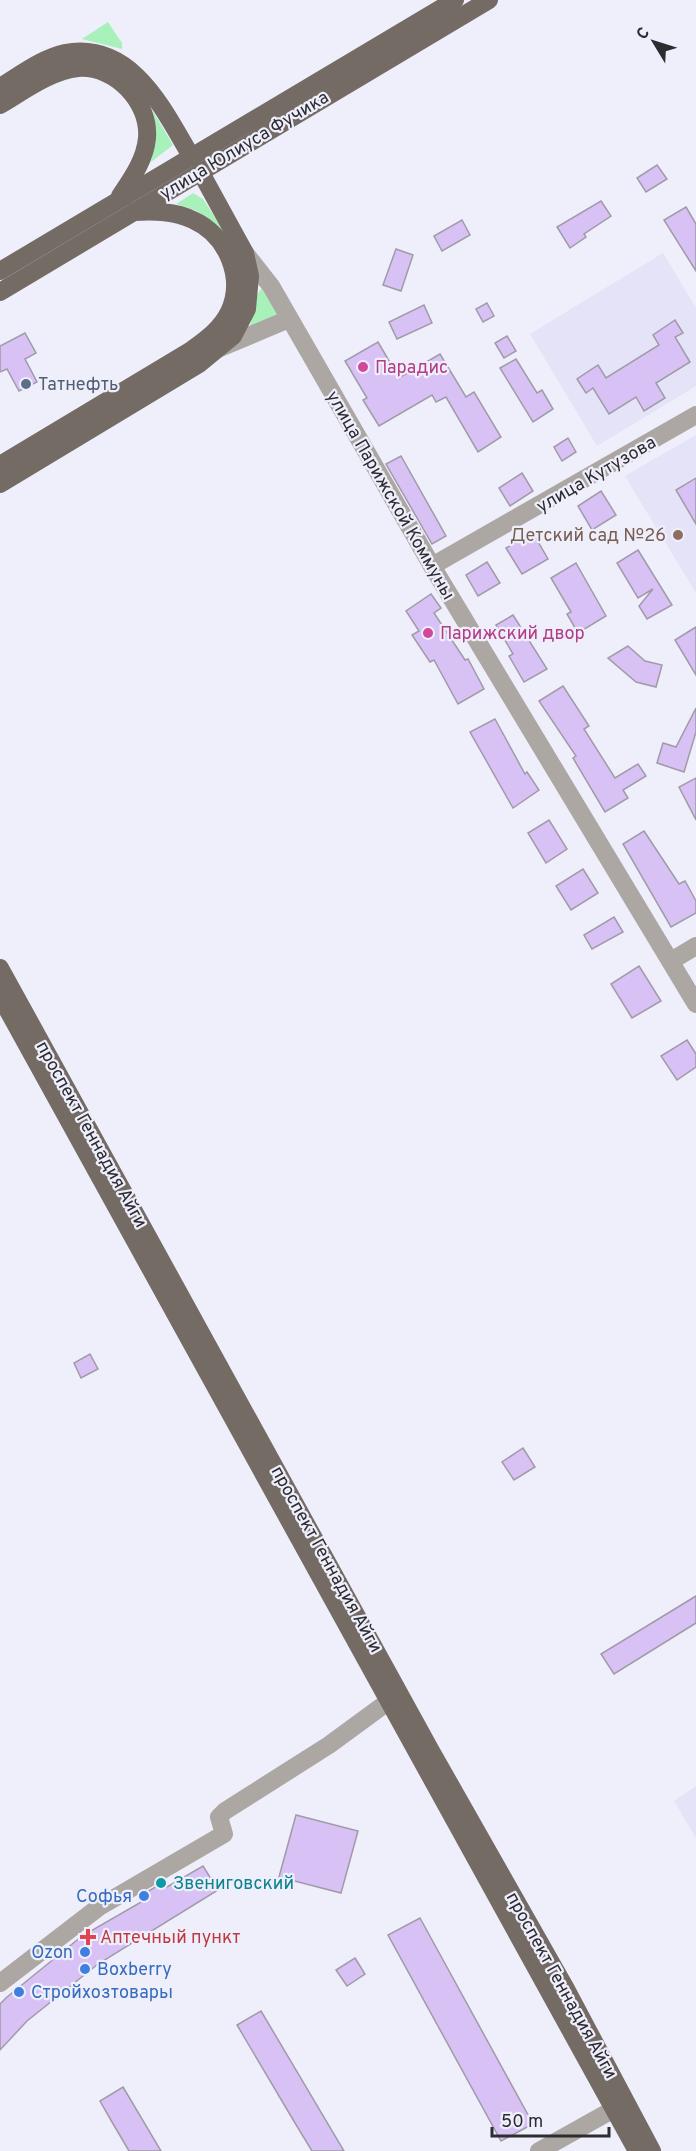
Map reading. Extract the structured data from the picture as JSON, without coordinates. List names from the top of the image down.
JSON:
{
  "streets": {
    "main road": ["улица Юлиуса Фучика", "улица Парижской Коммуны", "проспект Геннадия Айги"],
    "street": ["улица Кутузова"]
  },
  "crossings": [
    ["улица Юлиуса Фучика", "улица Парижской Коммуны"],
    ["улица Кутузова", "улица Парижской Коммуны"]
  ],
  "places": {
    "other": [
      "Парадис",
      "Татнефть",
      "Детский сад №26",
      "Парижский двор",
      "Звениговский",
      "Софья",
      "Ozon",
      "Boxberry",
      "Стройхозтовары"
    ],
    "health": ["Аптечный пункт"]
  },
  "scale_bar": "50 m",
  "north": "top left"
}
